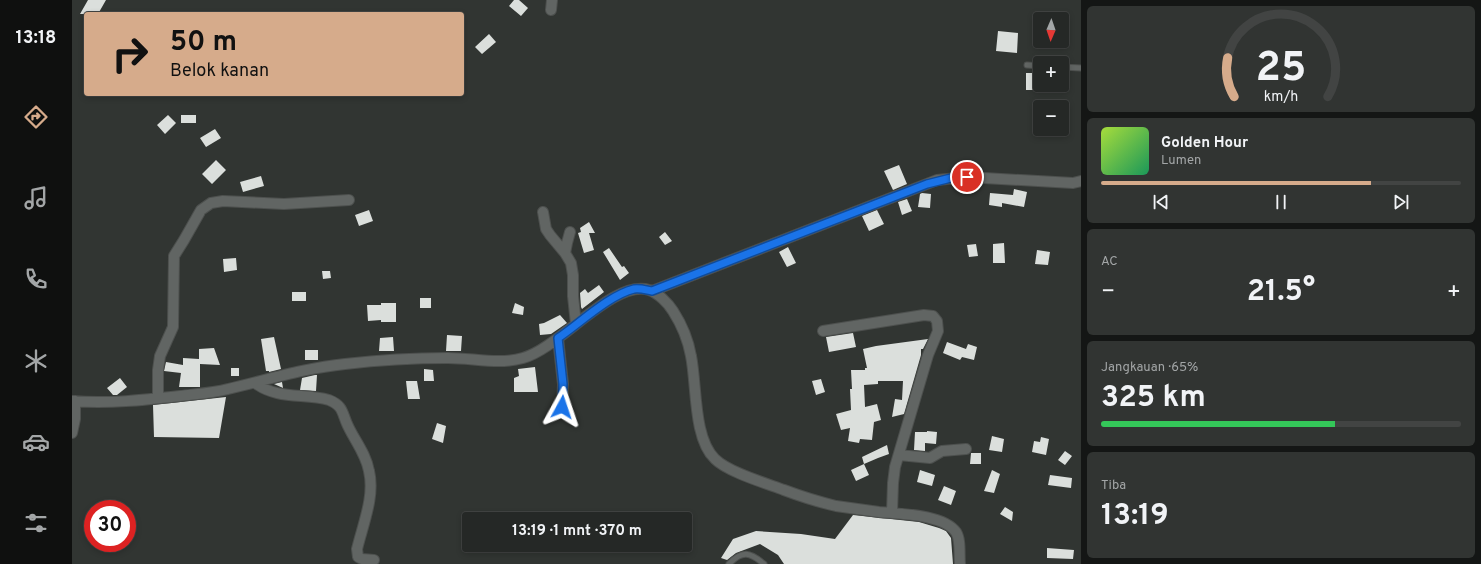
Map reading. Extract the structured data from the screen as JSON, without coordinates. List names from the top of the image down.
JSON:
{
  "north": "bottom",
  "page": {
    "tabs": "13:18",
    "map_buttons": ["+", "−"],
    "turn": ["50 m", "Belok kanan"],
    "song": ["Golden Hour", "Lumen"],
    "tile": [
      "AC",
      ["Jangkauan · 65%", "325 km"],
      ["Tiba", "13:19"]
    ],
    "heat": ["−", "21.5°", "+"],
    "limit": "30",
    "trip": "13:19 · 1 mnt · 370 m",
    "gauge": ["25", "km/h"]
  }
}
